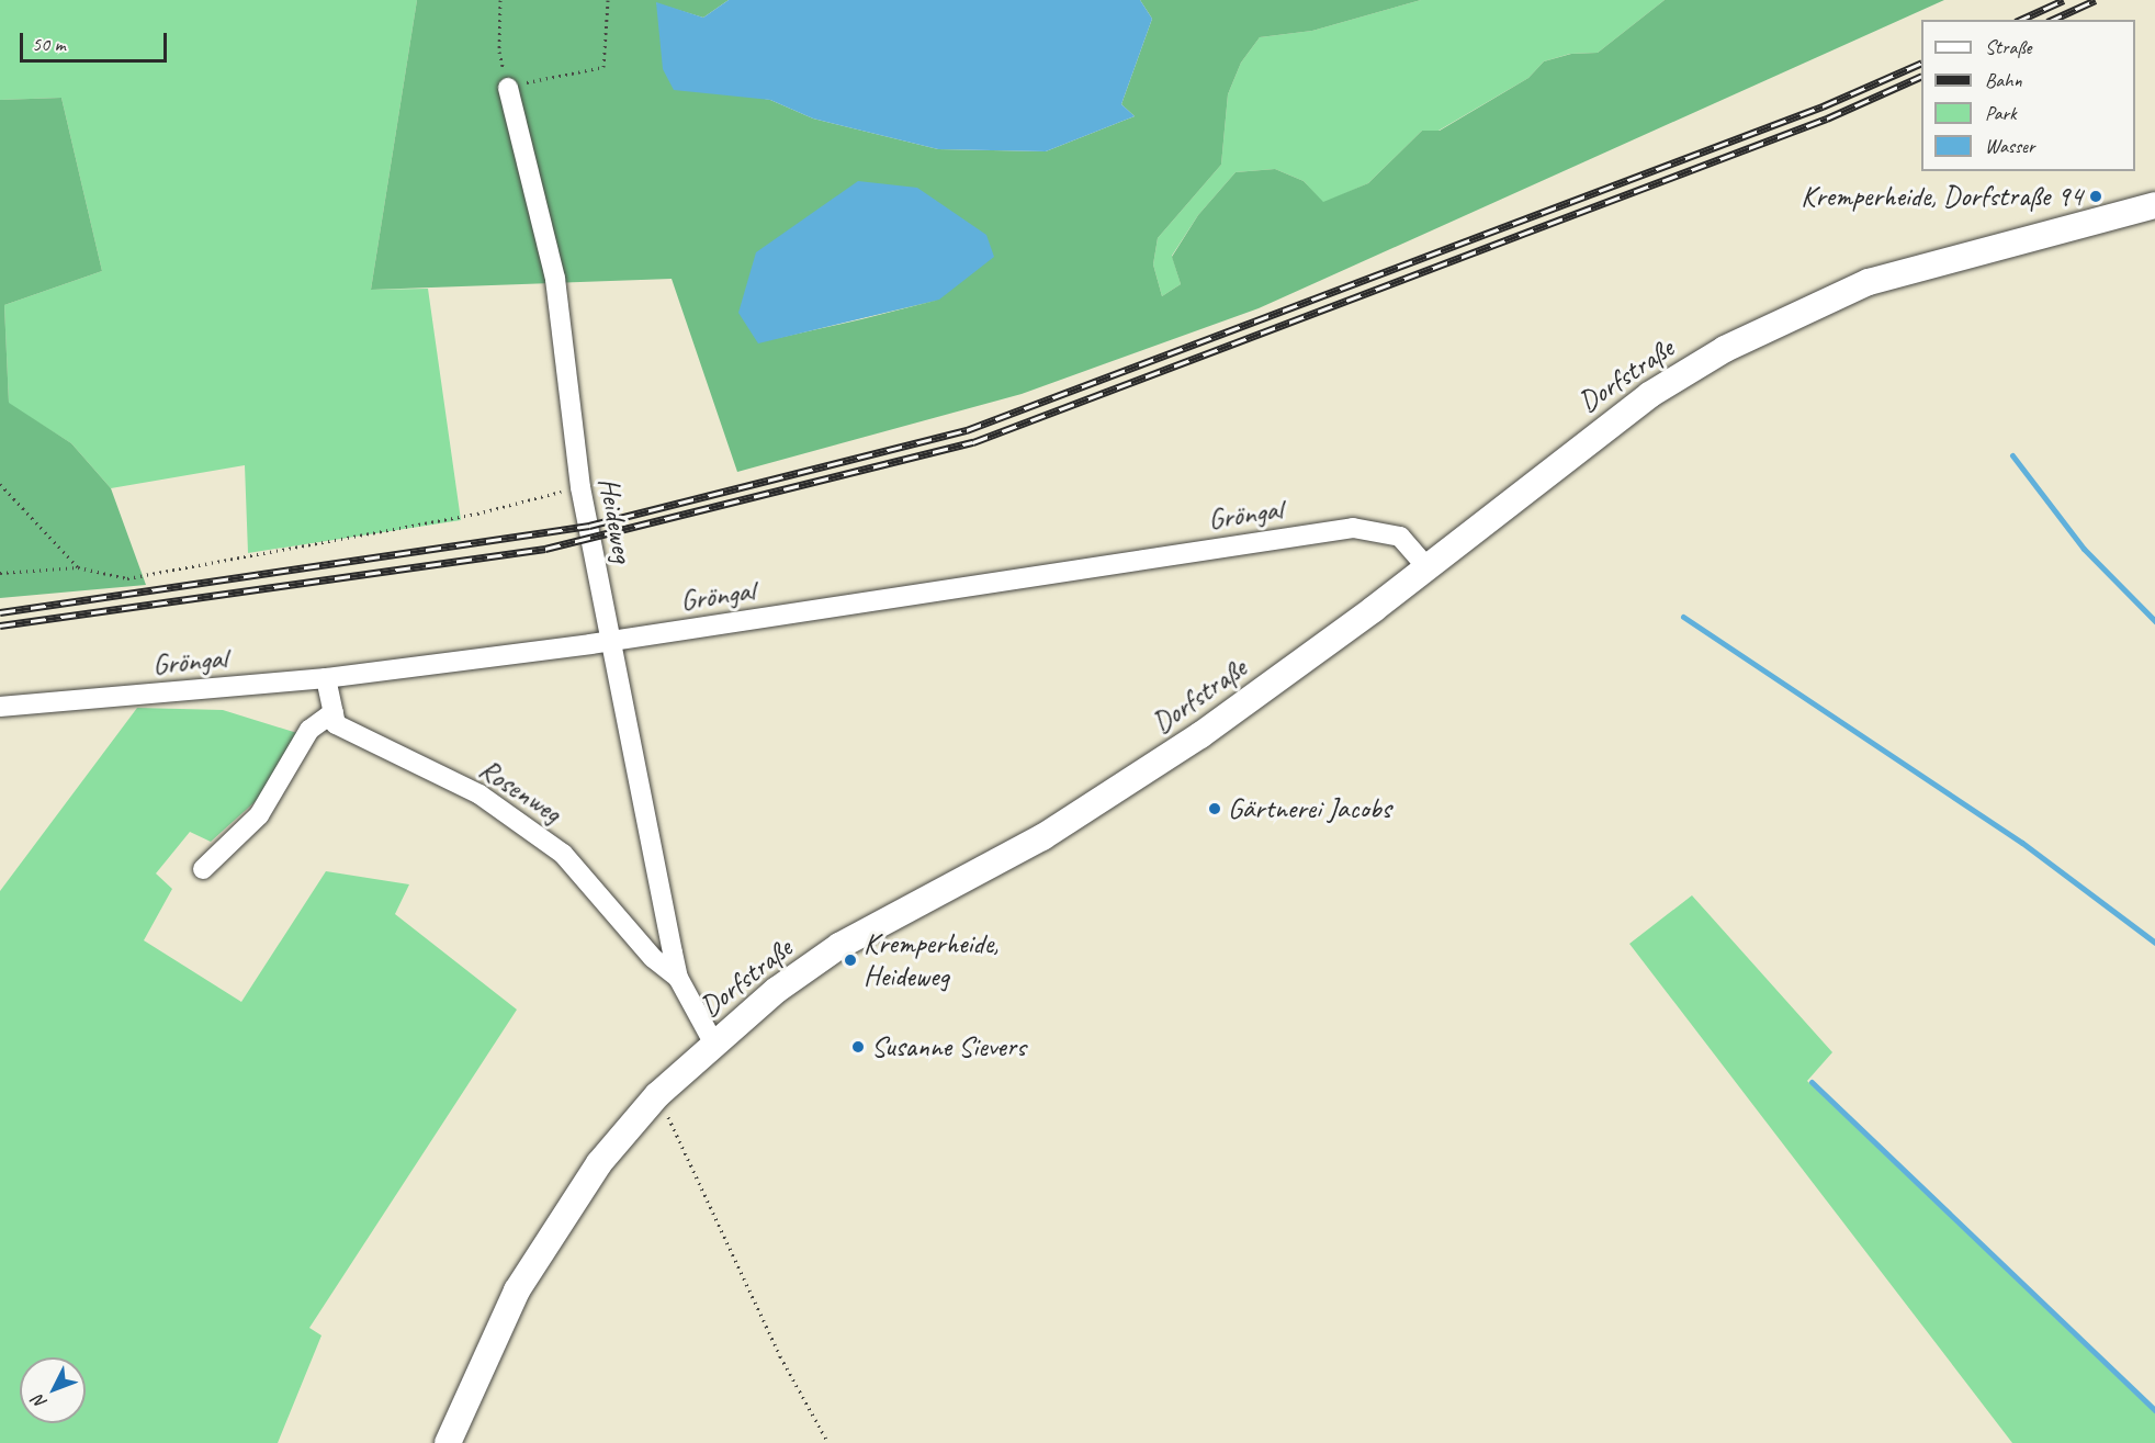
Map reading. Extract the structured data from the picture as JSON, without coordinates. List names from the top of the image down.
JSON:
{
  "streets": {
    "main road": ["Dorfstraße"],
    "street": ["Gröngal", "Heideweg", "Rosenweg"]
  },
  "crossings": [
    ["Dorfstraße", "Gröngal"],
    ["Dorfstraße", "Heideweg"],
    ["Gröngal", "Heideweg"],
    ["Heideweg", "Rosenweg"]
  ],
  "places": [
    "Kremperheide, Dorfstraße 94",
    "Gärtnerei Jacobs",
    "Kremperheide, Heideweg",
    "Susanne Sievers"
  ],
  "legend": [
    "Straße",
    "Bahn",
    "Park",
    "Wasser"
  ],
  "scale_bar": "50 m",
  "north": "bottom left"
}
